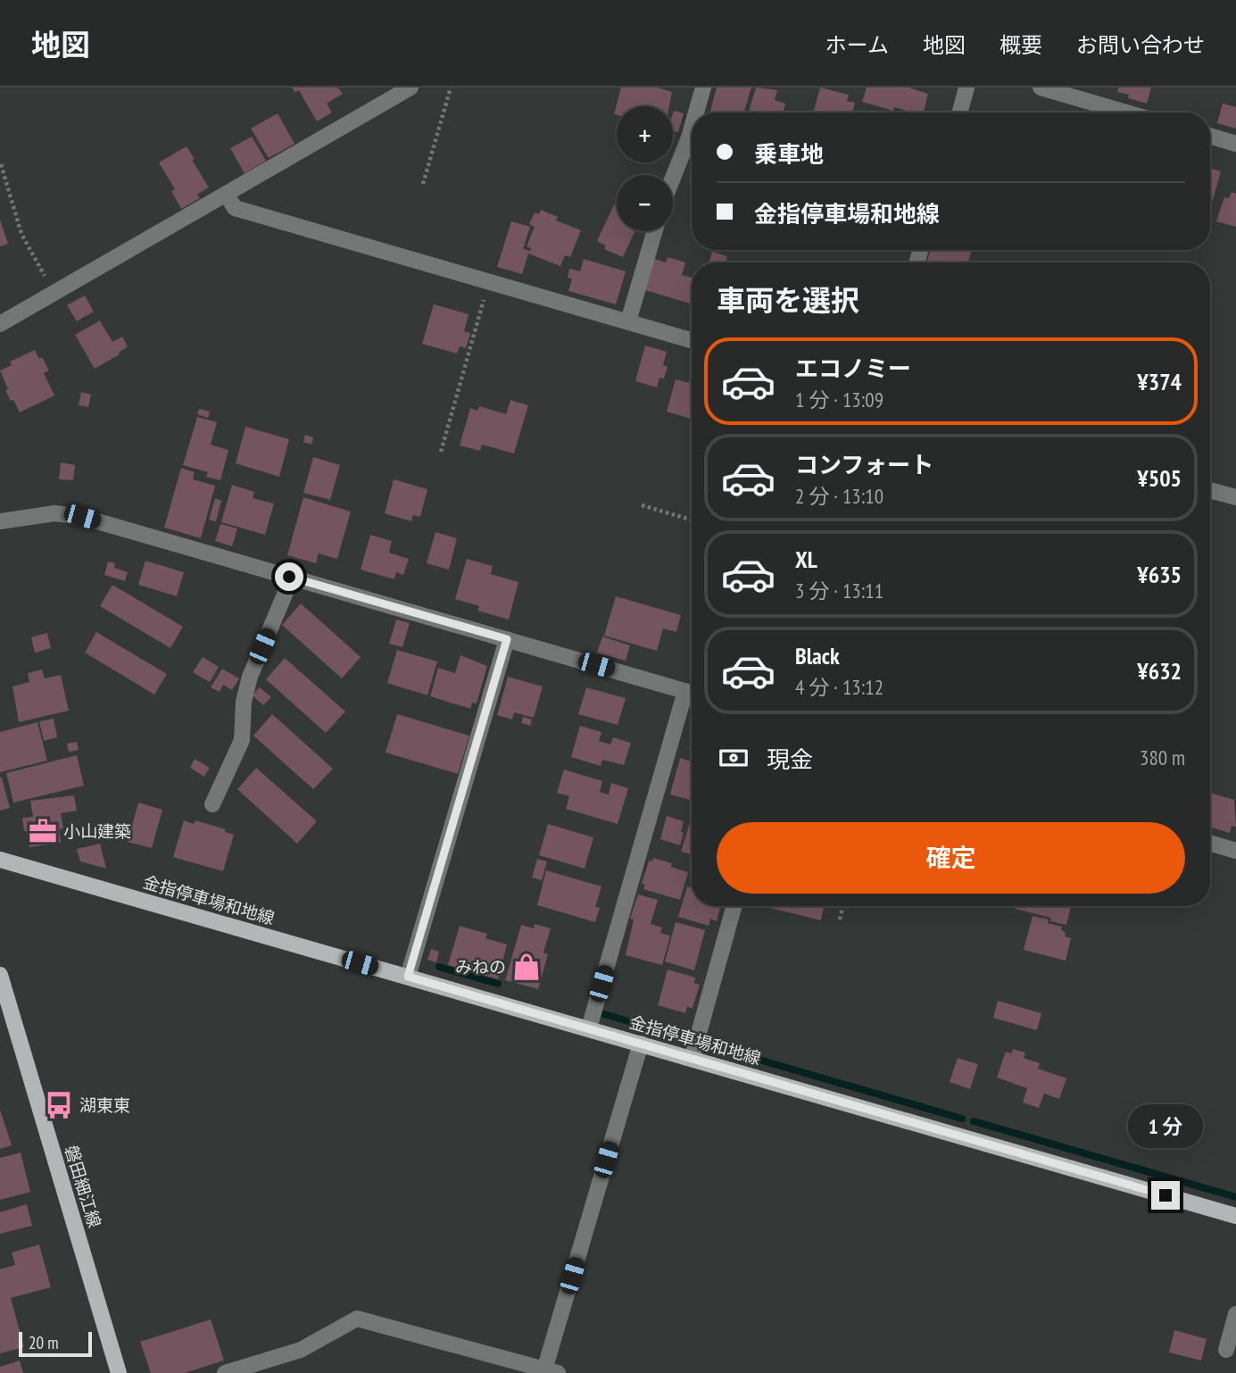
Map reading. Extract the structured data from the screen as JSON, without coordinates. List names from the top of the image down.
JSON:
{
  "streets": {
    "main road": ["金指停車場和地線", "磐田細江線"]
  },
  "places": {
    "office": ["小山建築"],
    "shop": ["みねの"],
    "bus stop": ["湖東東"]
  },
  "scale_bar": "20 m",
  "page": {
    "header": "地図",
    "nav": [
      "ホーム",
      "地図",
      "概要",
      "お問い合わせ"
    ],
    "map_buttons": ["+", "−"],
    "banner": ["乗車地", "金指停車場和地線"],
    "heading": "車両を選択",
    "list": [
      {
        "name": "エコノミー",
        "note": "1 分 · 13:09",
        "value": "¥374"
      },
      {
        "name": "コンフォート",
        "note": "2 分 · 13:10",
        "value": "¥505"
      },
      {
        "name": "XL",
        "note": "3 分 · 13:11",
        "value": "¥635"
      },
      {
        "name": "Black",
        "note": "4 分 · 13:12",
        "value": "¥632"
      }
    ],
    "pay": ["現金", "380 m"],
    "buttons": "確定",
    "bubble": "1 分",
    "scale": "20 m"
  }
}
